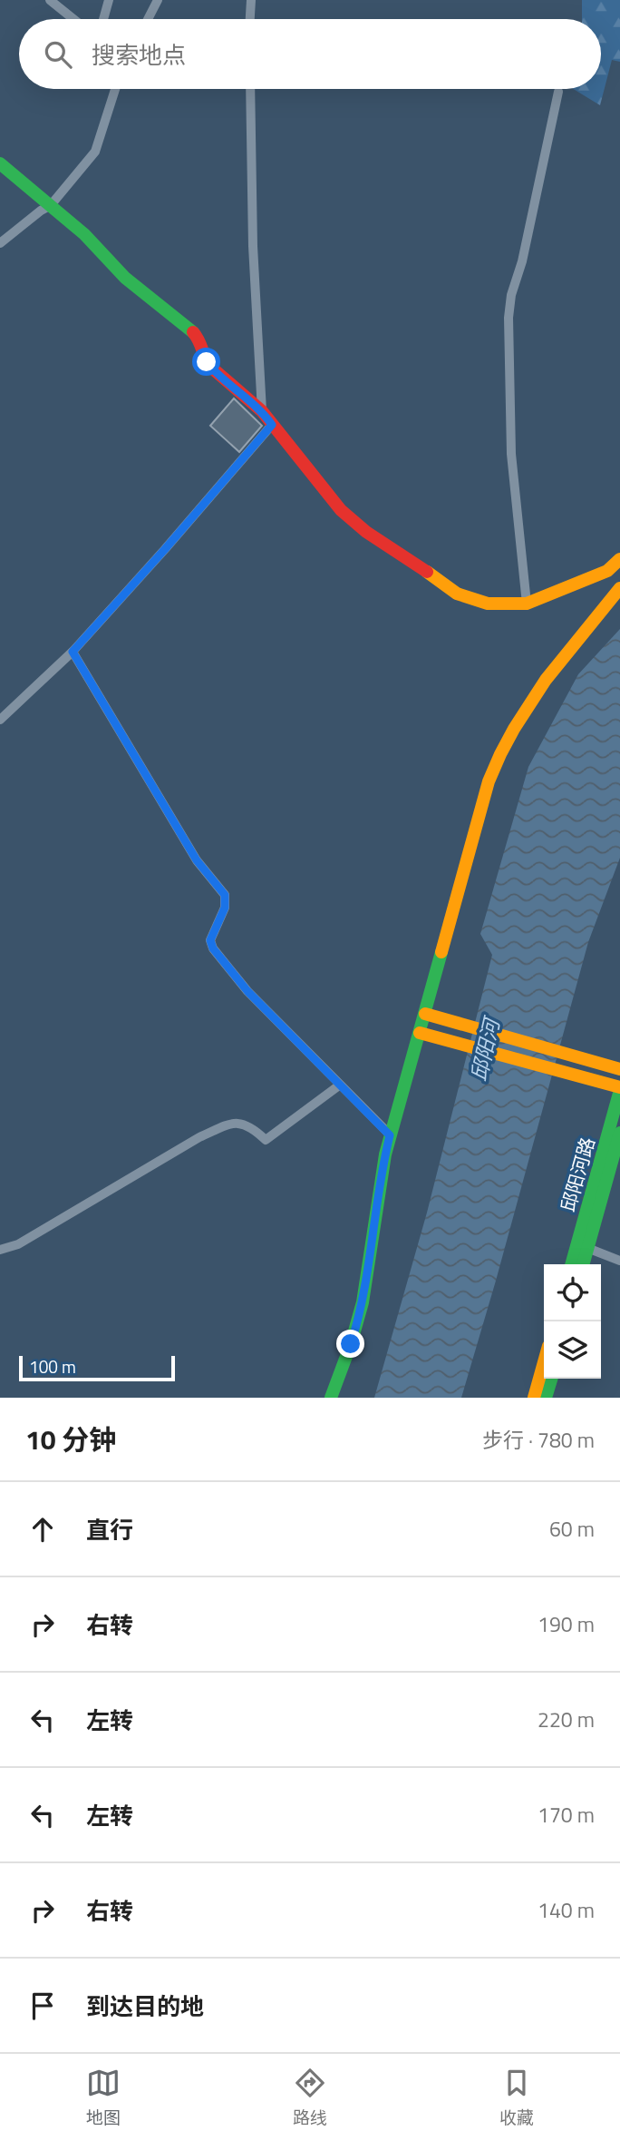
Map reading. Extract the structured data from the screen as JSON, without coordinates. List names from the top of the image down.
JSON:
{
  "streets": {
    "street": ["邱阳河路"]
  },
  "water": ["邱阳河"],
  "scale_bar": "100 m",
  "page": {
    "search": "搜索地点",
    "scale": "100 m",
    "heading": ["10 分钟", "步行 · 780 m"],
    "list": [
      ["直行", "60 m"],
      ["右转", "190 m"],
      ["左转", "220 m"],
      ["左转", "170 m"],
      ["右转", "140 m"],
      "到达目的地"
    ],
    "nav": ["地图", "路线", "收藏"]
  }
}
